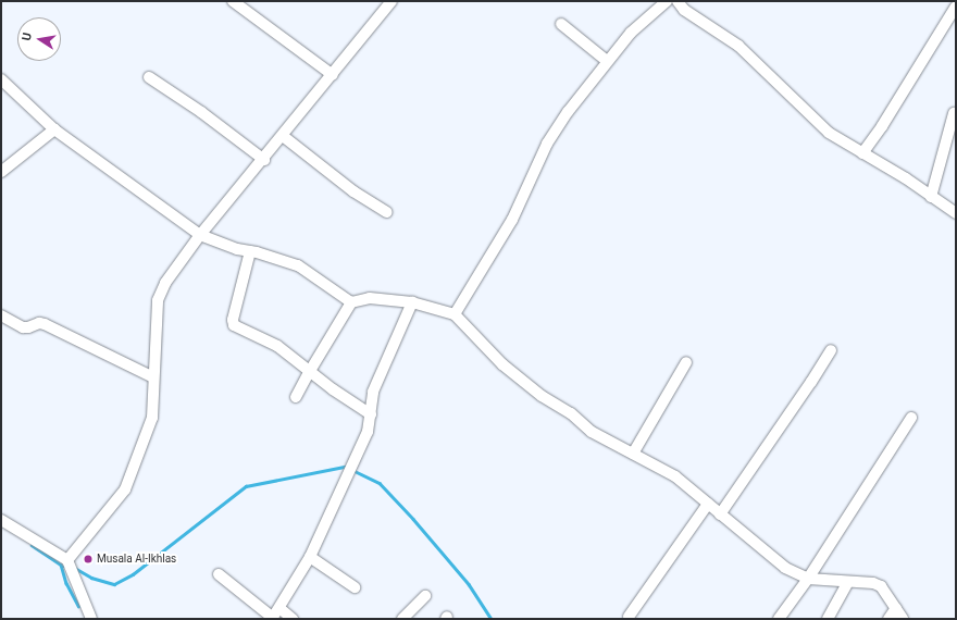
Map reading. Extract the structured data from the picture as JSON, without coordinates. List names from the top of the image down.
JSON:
{
  "places": ["Musala Al-Ikhlas"],
  "north": "left"
}
